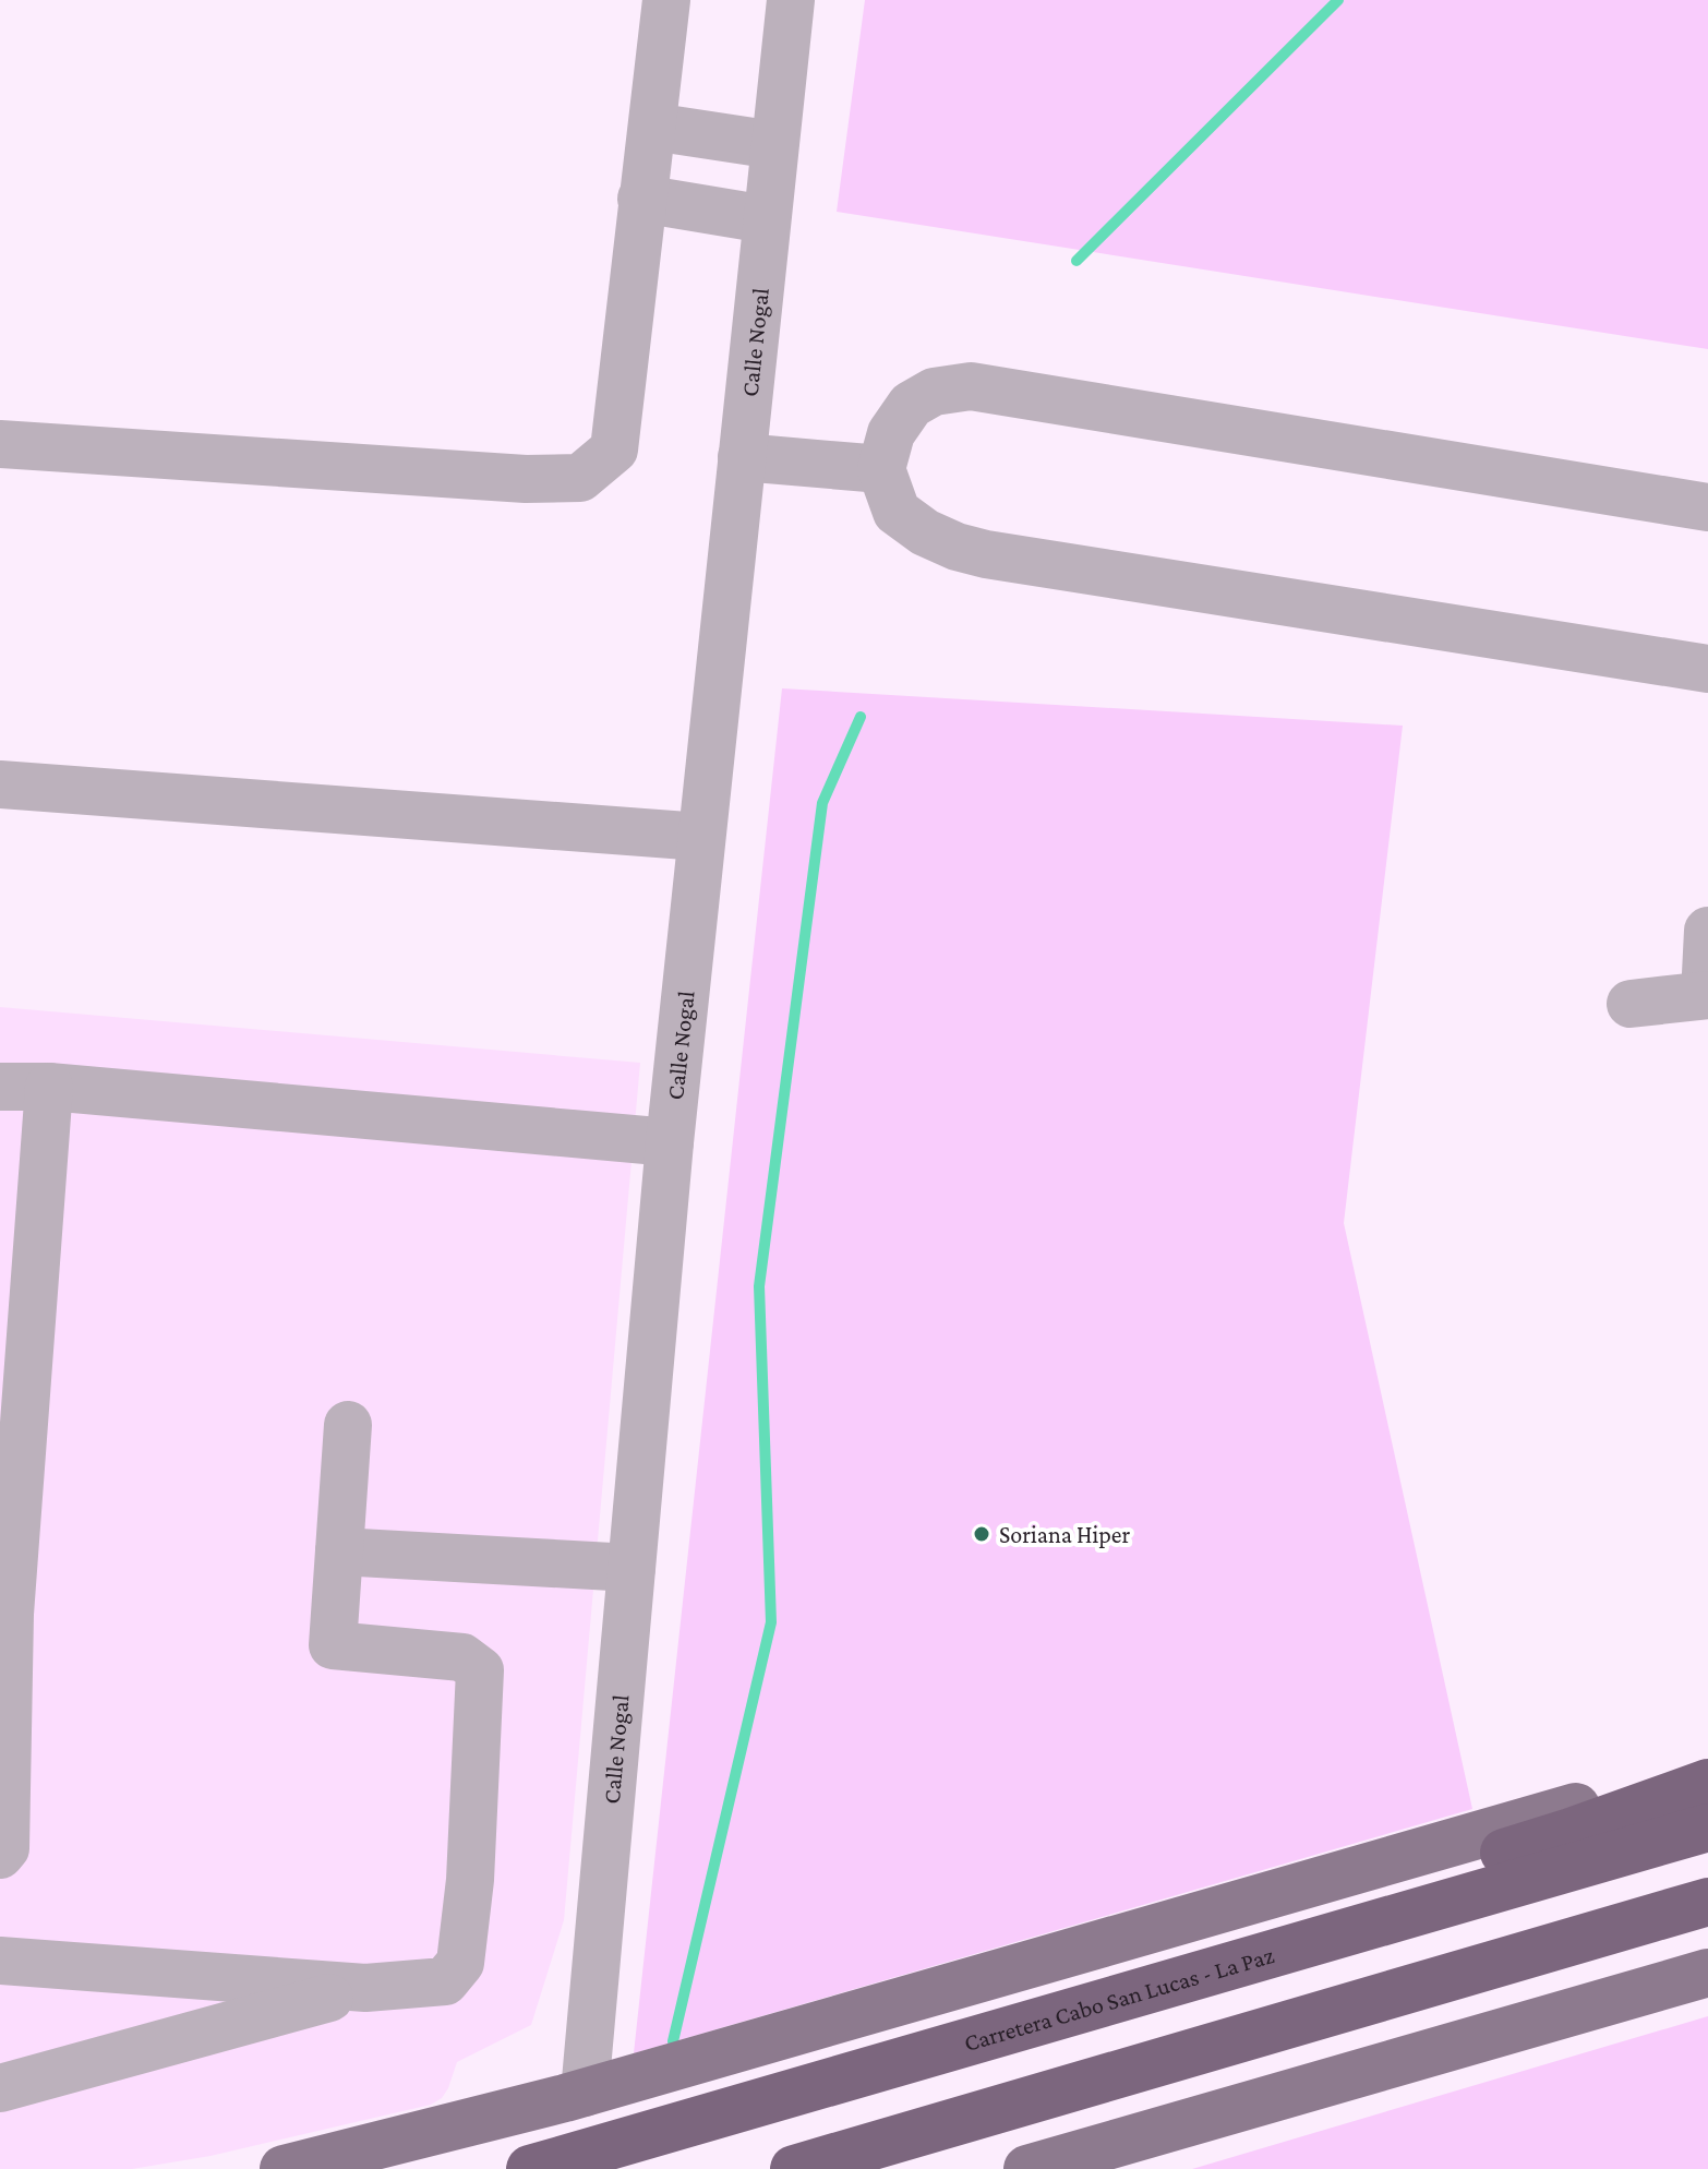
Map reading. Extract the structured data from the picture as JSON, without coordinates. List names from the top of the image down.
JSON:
{
  "streets": {
    "highway": ["Carretera Cabo San Lucas - La Paz"],
    "street": ["Calle Nogal"]
  },
  "places": ["Soriana Hiper"]
}
